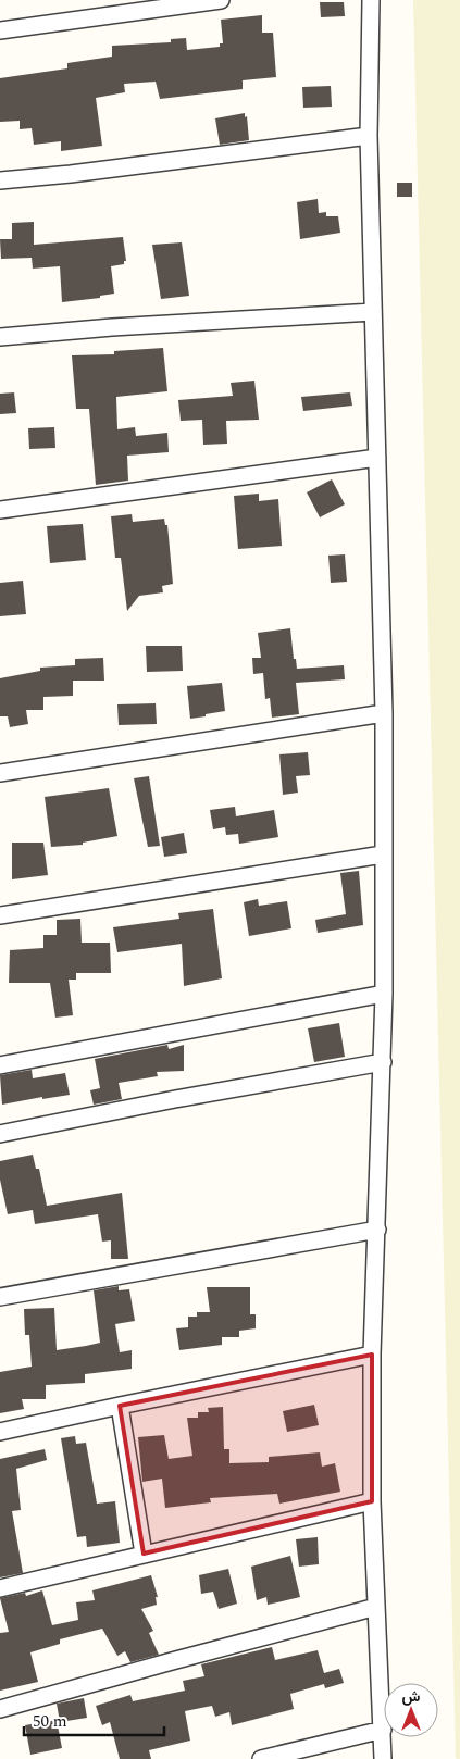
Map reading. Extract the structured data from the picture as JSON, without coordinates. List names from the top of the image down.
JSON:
{
  "scale_bar": "50 m",
  "north": "top"
}
